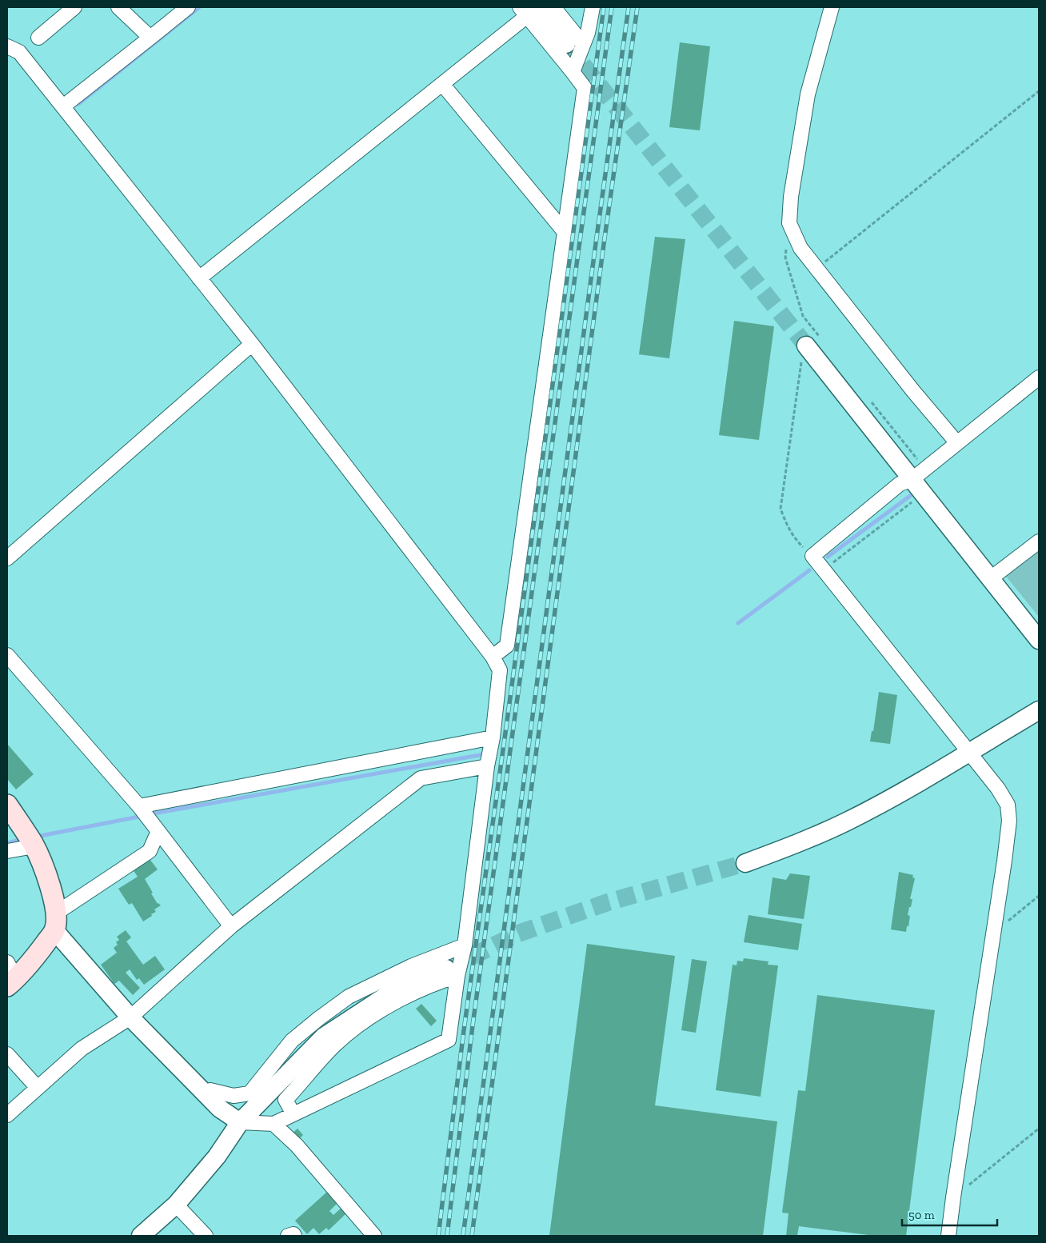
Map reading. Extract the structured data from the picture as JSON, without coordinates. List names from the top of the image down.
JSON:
{
  "scale_bar": "50 m"
}
